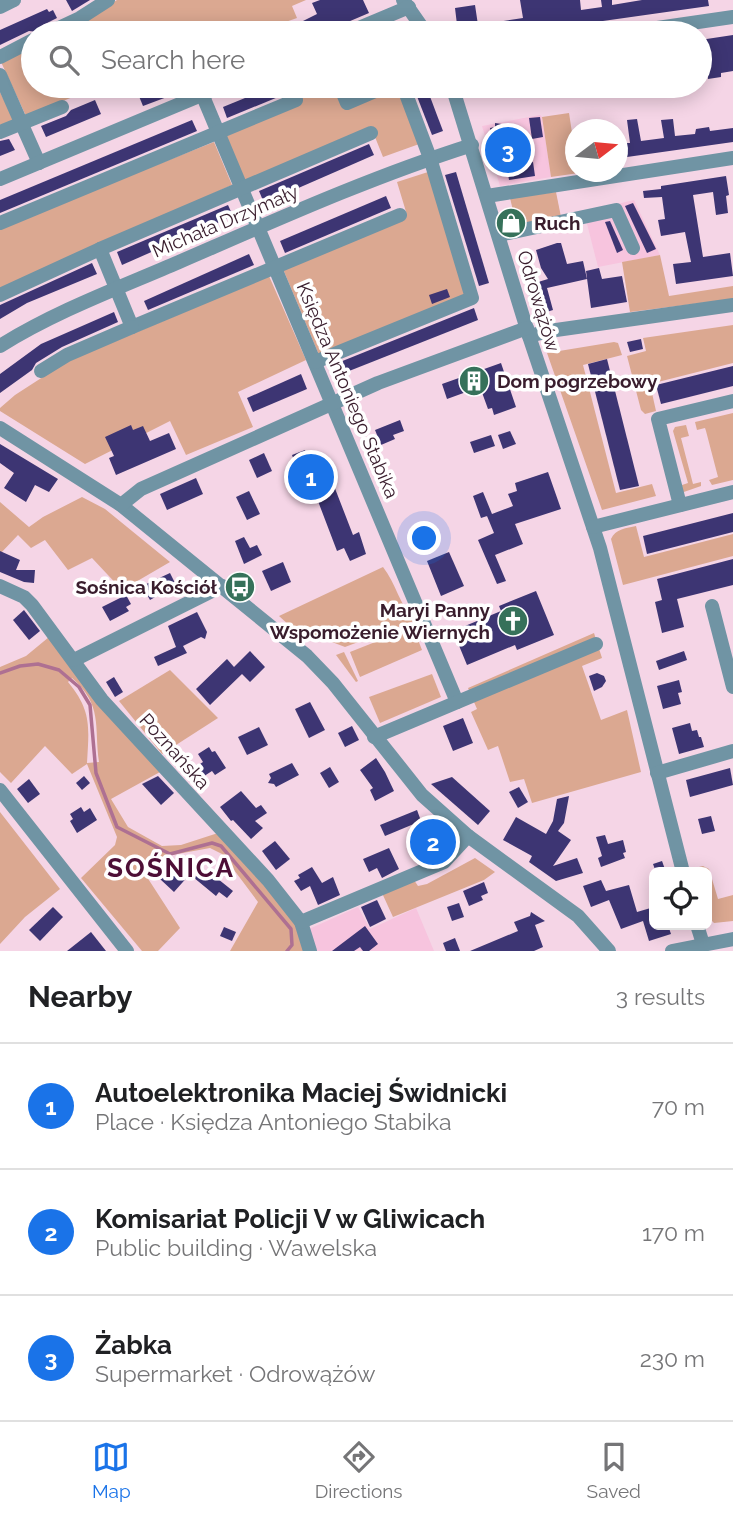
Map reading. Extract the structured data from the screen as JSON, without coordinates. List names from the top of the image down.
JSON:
{
  "streets": {
    "street": [
      "Michała Drzymały",
      "Odrowążów",
      "Księdza Antoniego Stabika",
      "Poznańska"
    ]
  },
  "crossings": [
    ["Michała Drzymały", "Odrowążów"],
    ["Michała Drzymały", "Księdza Antoniego Stabika"]
  ],
  "districts": ["SOŚNICA"],
  "places": {
    "shop": ["Ruch"],
    "building": ["Dom pogrzebowy"],
    "bus stop": ["Sośnica Kościół"],
    "church": ["Maryi Panny Wspomożenie Wiernych"]
  },
  "north": "right",
  "page": {
    "search": "Search here",
    "pins": ["3", "1", "2"],
    "heading": ["Nearby", "3 results"],
    "list": [
      {
        "mark": "1",
        "name": "Autoelektronika Maciej Świdnicki",
        "note": "Place · Księdza Antoniego Stabika",
        "value": "70 m"
      },
      {
        "mark": "2",
        "name": "Komisariat Policji V w Gliwicach",
        "note": "Public building · Wawelska",
        "value": "170 m"
      },
      {
        "mark": "3",
        "name": "Żabka",
        "note": "Supermarket · Odrowążów",
        "value": "230 m"
      }
    ],
    "nav": ["Map", "Directions", "Saved"]
  }
}
